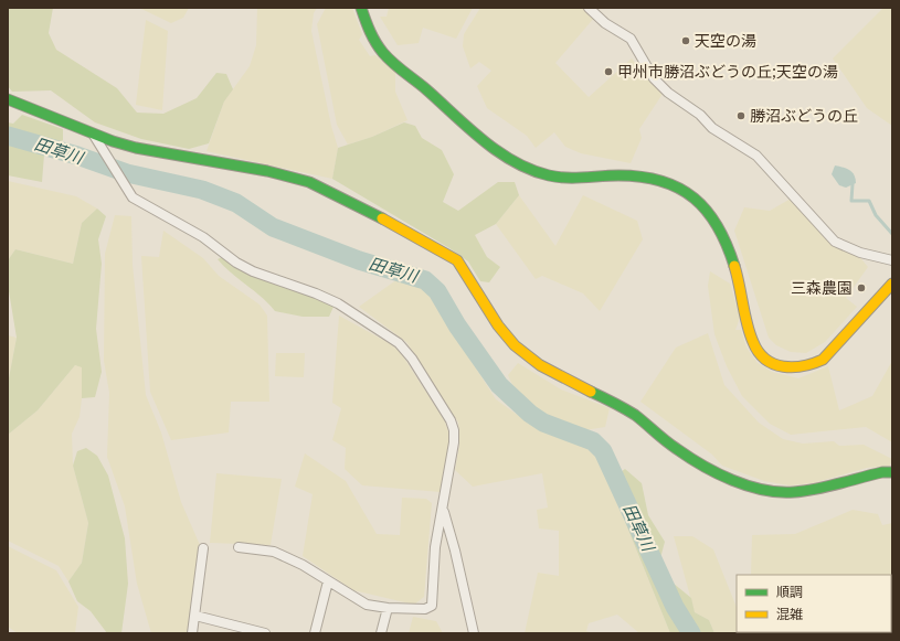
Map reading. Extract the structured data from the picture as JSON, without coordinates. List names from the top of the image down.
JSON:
{
  "water": ["田草川"],
  "places": [
    "天空の湯",
    "甲州市勝沼ぶどうの丘;天空の湯",
    "勝沼ぶどうの丘",
    "三森農園"
  ],
  "legend": ["順調", "混雑"]
}
